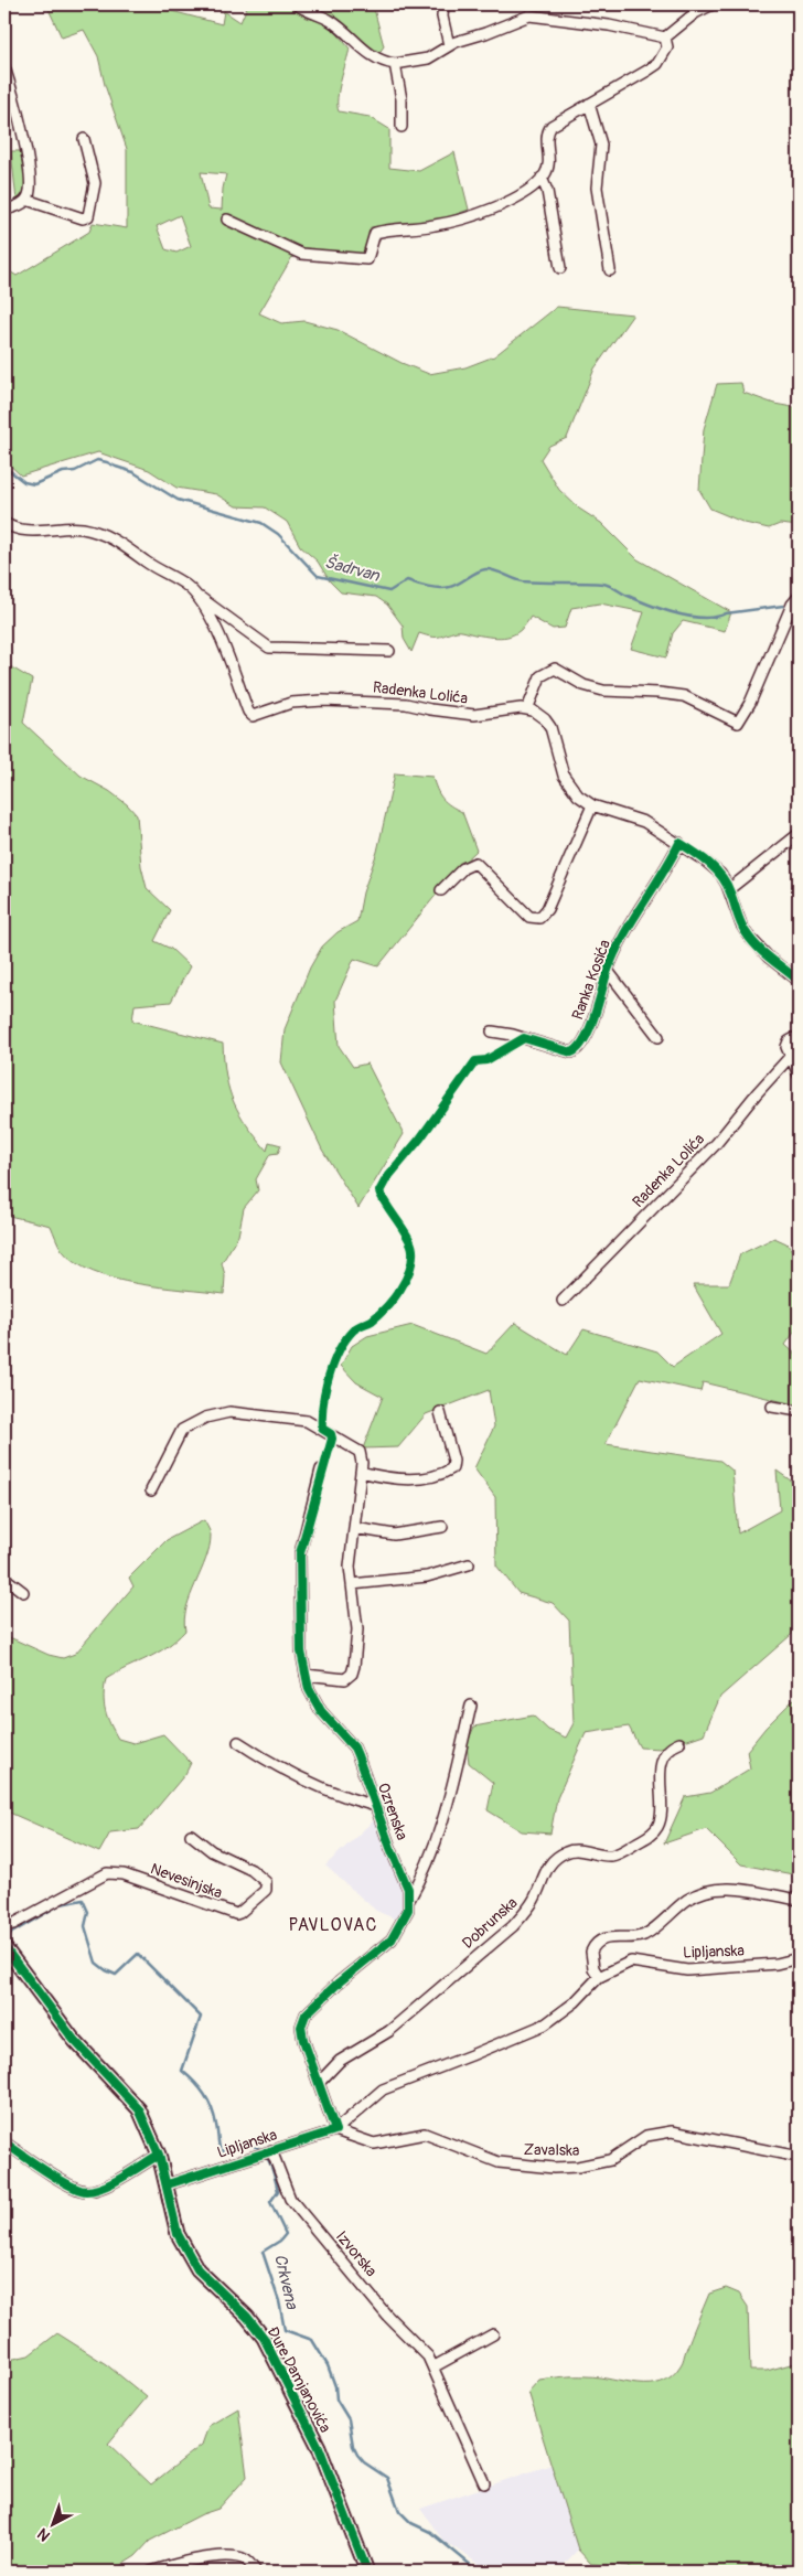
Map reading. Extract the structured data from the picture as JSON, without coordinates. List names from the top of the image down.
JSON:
{
  "streets": {
    "main road": ["Đure Damjanovića"],
    "street": [
      "Radenka Lolića",
      "Ranka Kosića",
      "Ozrenska",
      "Nevesinjska",
      "Dobrunska",
      "Lipljanska",
      "Zavalska",
      "Izvorska"
    ]
  },
  "crossings": [
    ["Lipljanska", "Zavalska"],
    ["Lipljanska", "Izvorska"],
    ["Lipljanska", "Đure Damjanovića"]
  ],
  "districts": ["PAVLOVAC"],
  "water": ["Šadrvan", "Crkvena"],
  "north": "bottom left"
}
